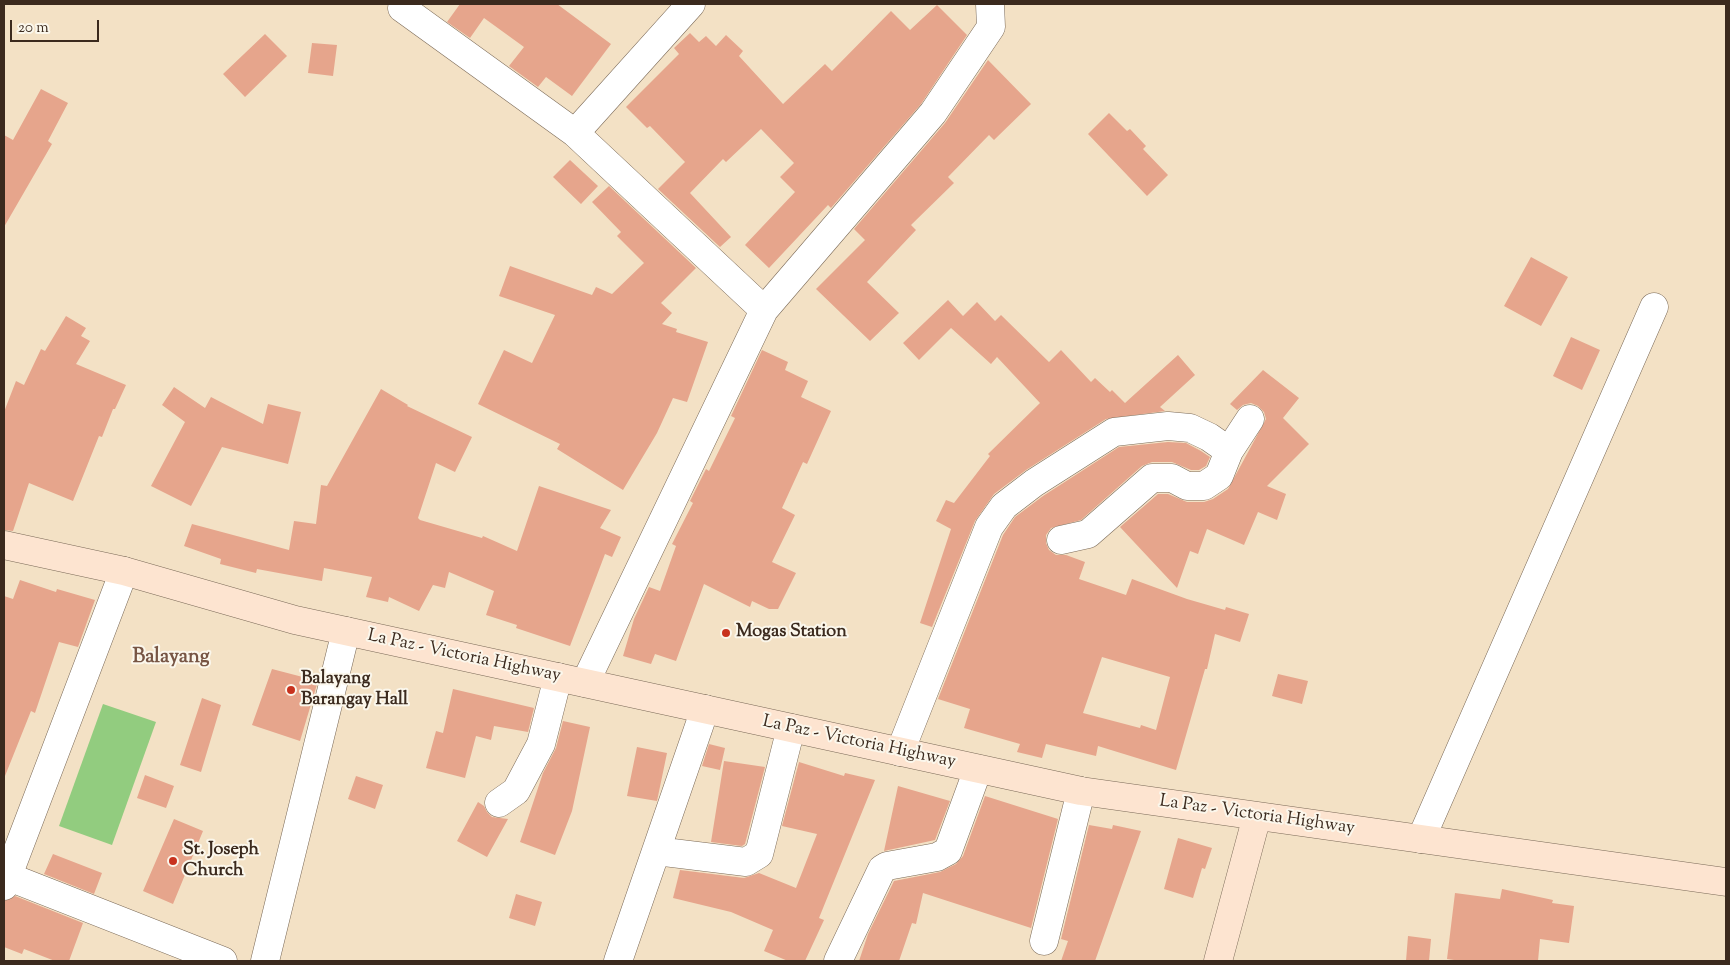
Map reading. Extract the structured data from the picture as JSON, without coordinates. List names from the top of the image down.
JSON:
{
  "streets": {
    "main road": ["La Paz - Victoria Highway"]
  },
  "districts": ["Balayang"],
  "places": ["Mogas Station", "Balayang Barangay Hall", "St. Joseph Church"],
  "scale_bar": "20 m"
}
